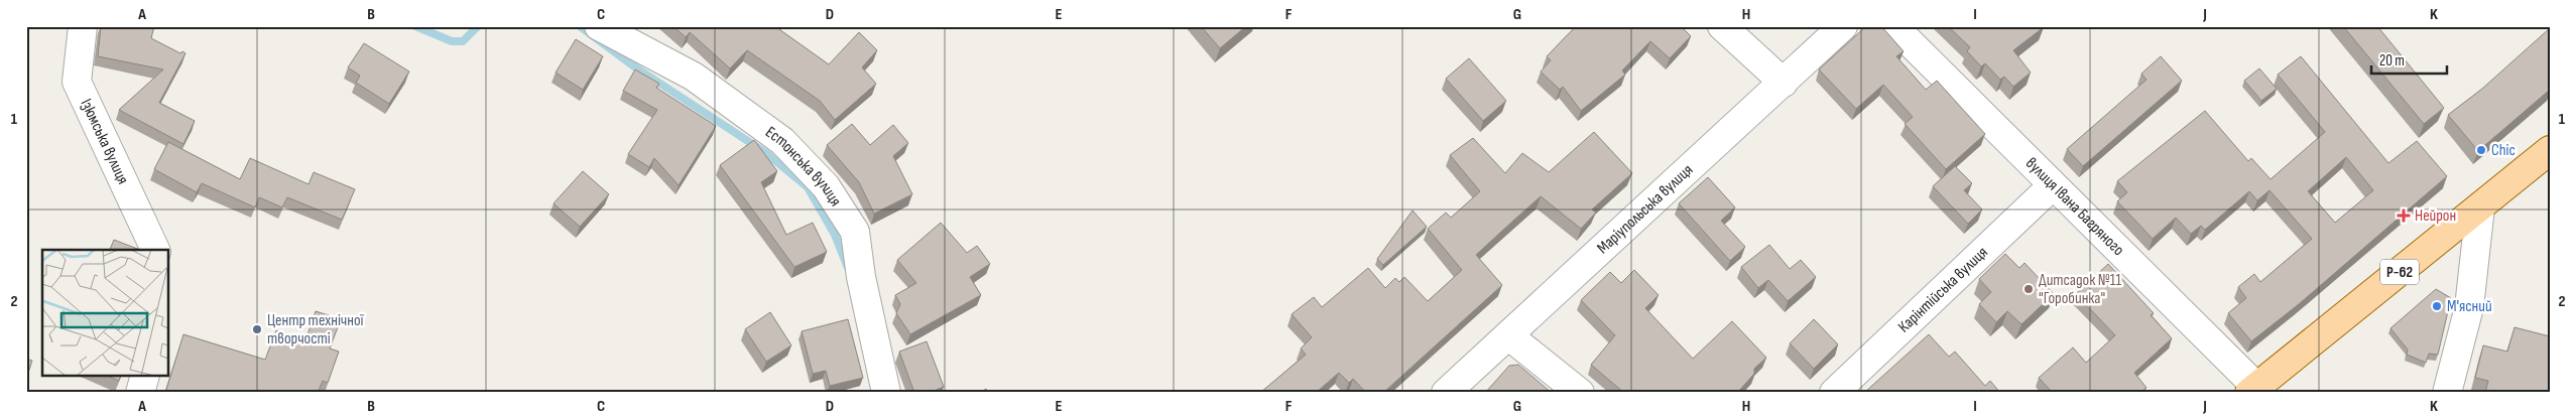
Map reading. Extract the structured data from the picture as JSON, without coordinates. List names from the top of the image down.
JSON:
{
  "streets": {
    "main road": ["Р-62"],
    "street": [
      "Ізюмська вулиця",
      "Естонська вулиця",
      "вулиця Івана Багряного",
      "Маріупольська вулиця",
      "Карінтійська вулиця"
    ]
  },
  "crossings": [
    ["вулиця Івана Багряного", "Р-62"],
    ["вулиця Івана Багряного", "Карінтійська вулиця"]
  ],
  "places": {
    "other": [
      "Chic",
      "Дитсадок №11 \"Горобинка\"",
      "М'ясний",
      "Центр технічної творчості"
    ],
    "health": ["Нейрон"]
  },
  "scale_bar": "20 m",
  "grid": {
    "columns": [
      "A",
      "B",
      "C",
      "D",
      "E",
      "F",
      "G",
      "H",
      "I",
      "J",
      "K"
    ],
    "rows": ["1", "2"]
  }
}
